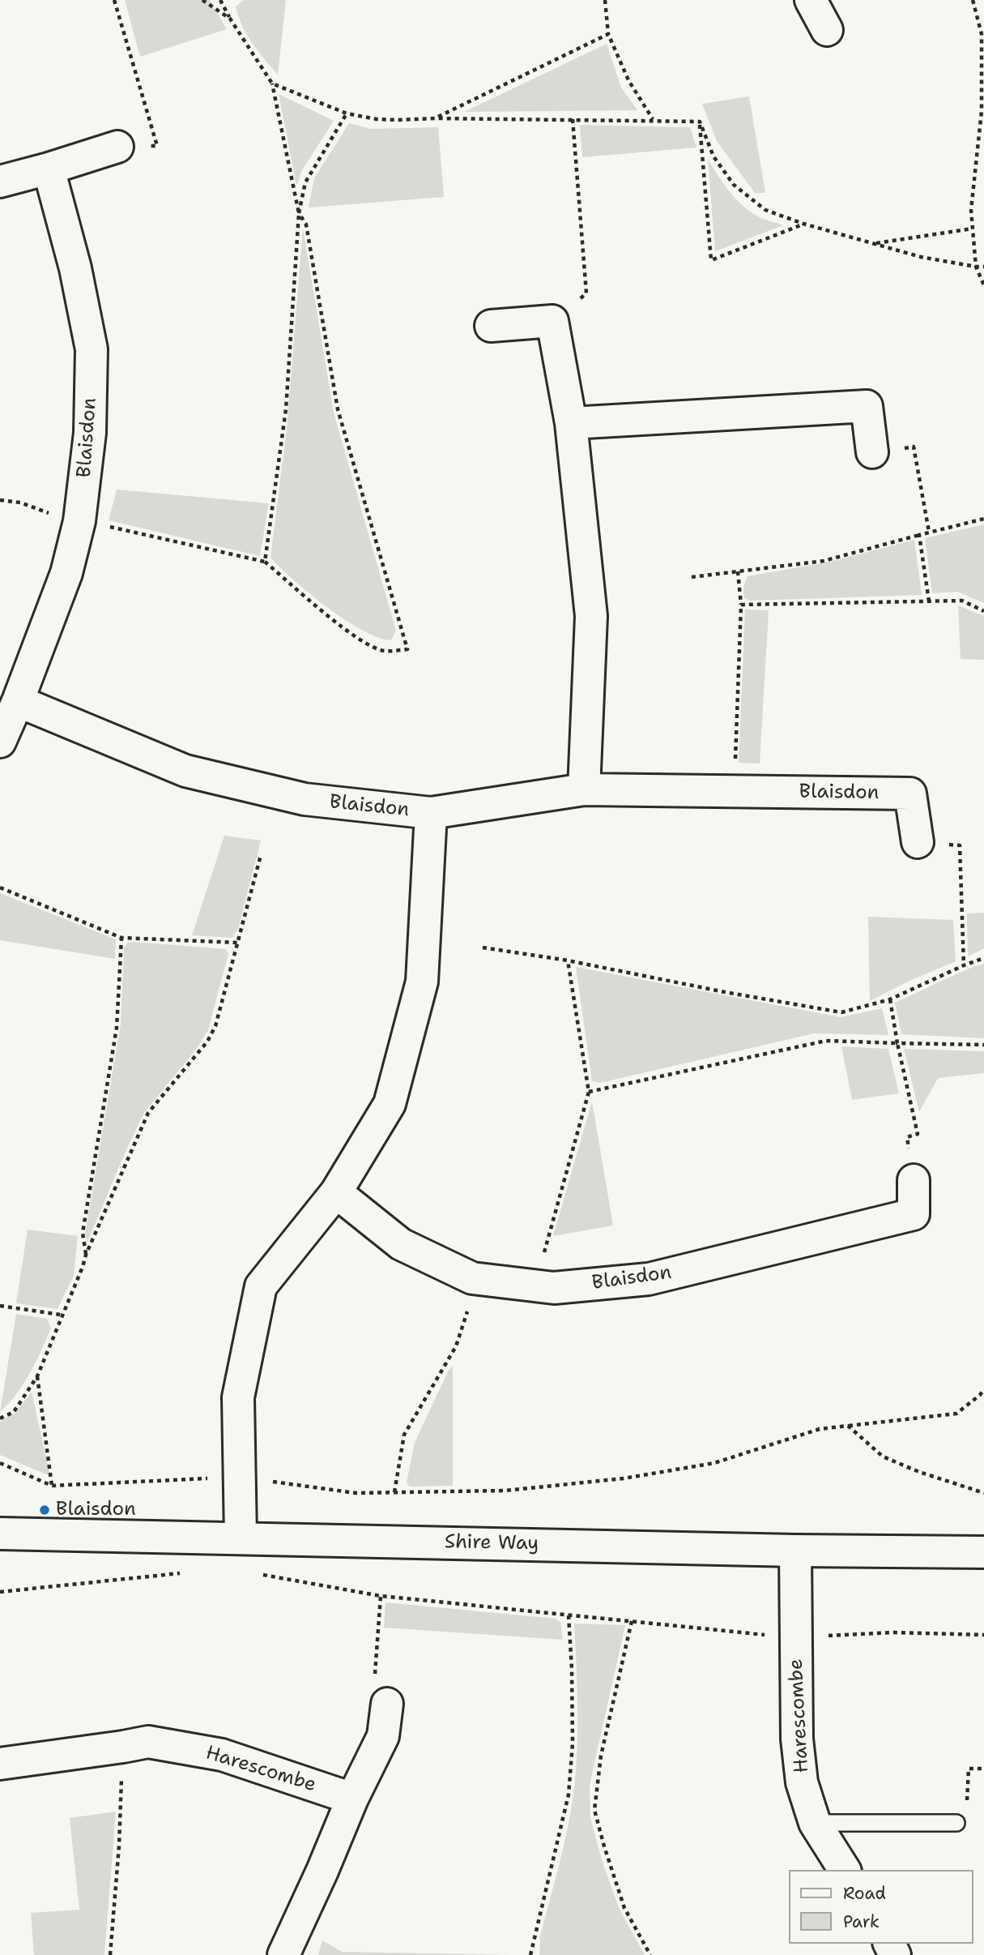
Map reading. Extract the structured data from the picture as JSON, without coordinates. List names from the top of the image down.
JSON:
{
  "streets": {
    "street": ["Blaisdon", "Shire Way", "Harescombe"]
  },
  "crossings": [
    ["Blaisdon", "Shire Way"],
    ["Shire Way", "Harescombe"]
  ],
  "places": ["Blaisdon"],
  "legend": ["Road", "Park"]
}
